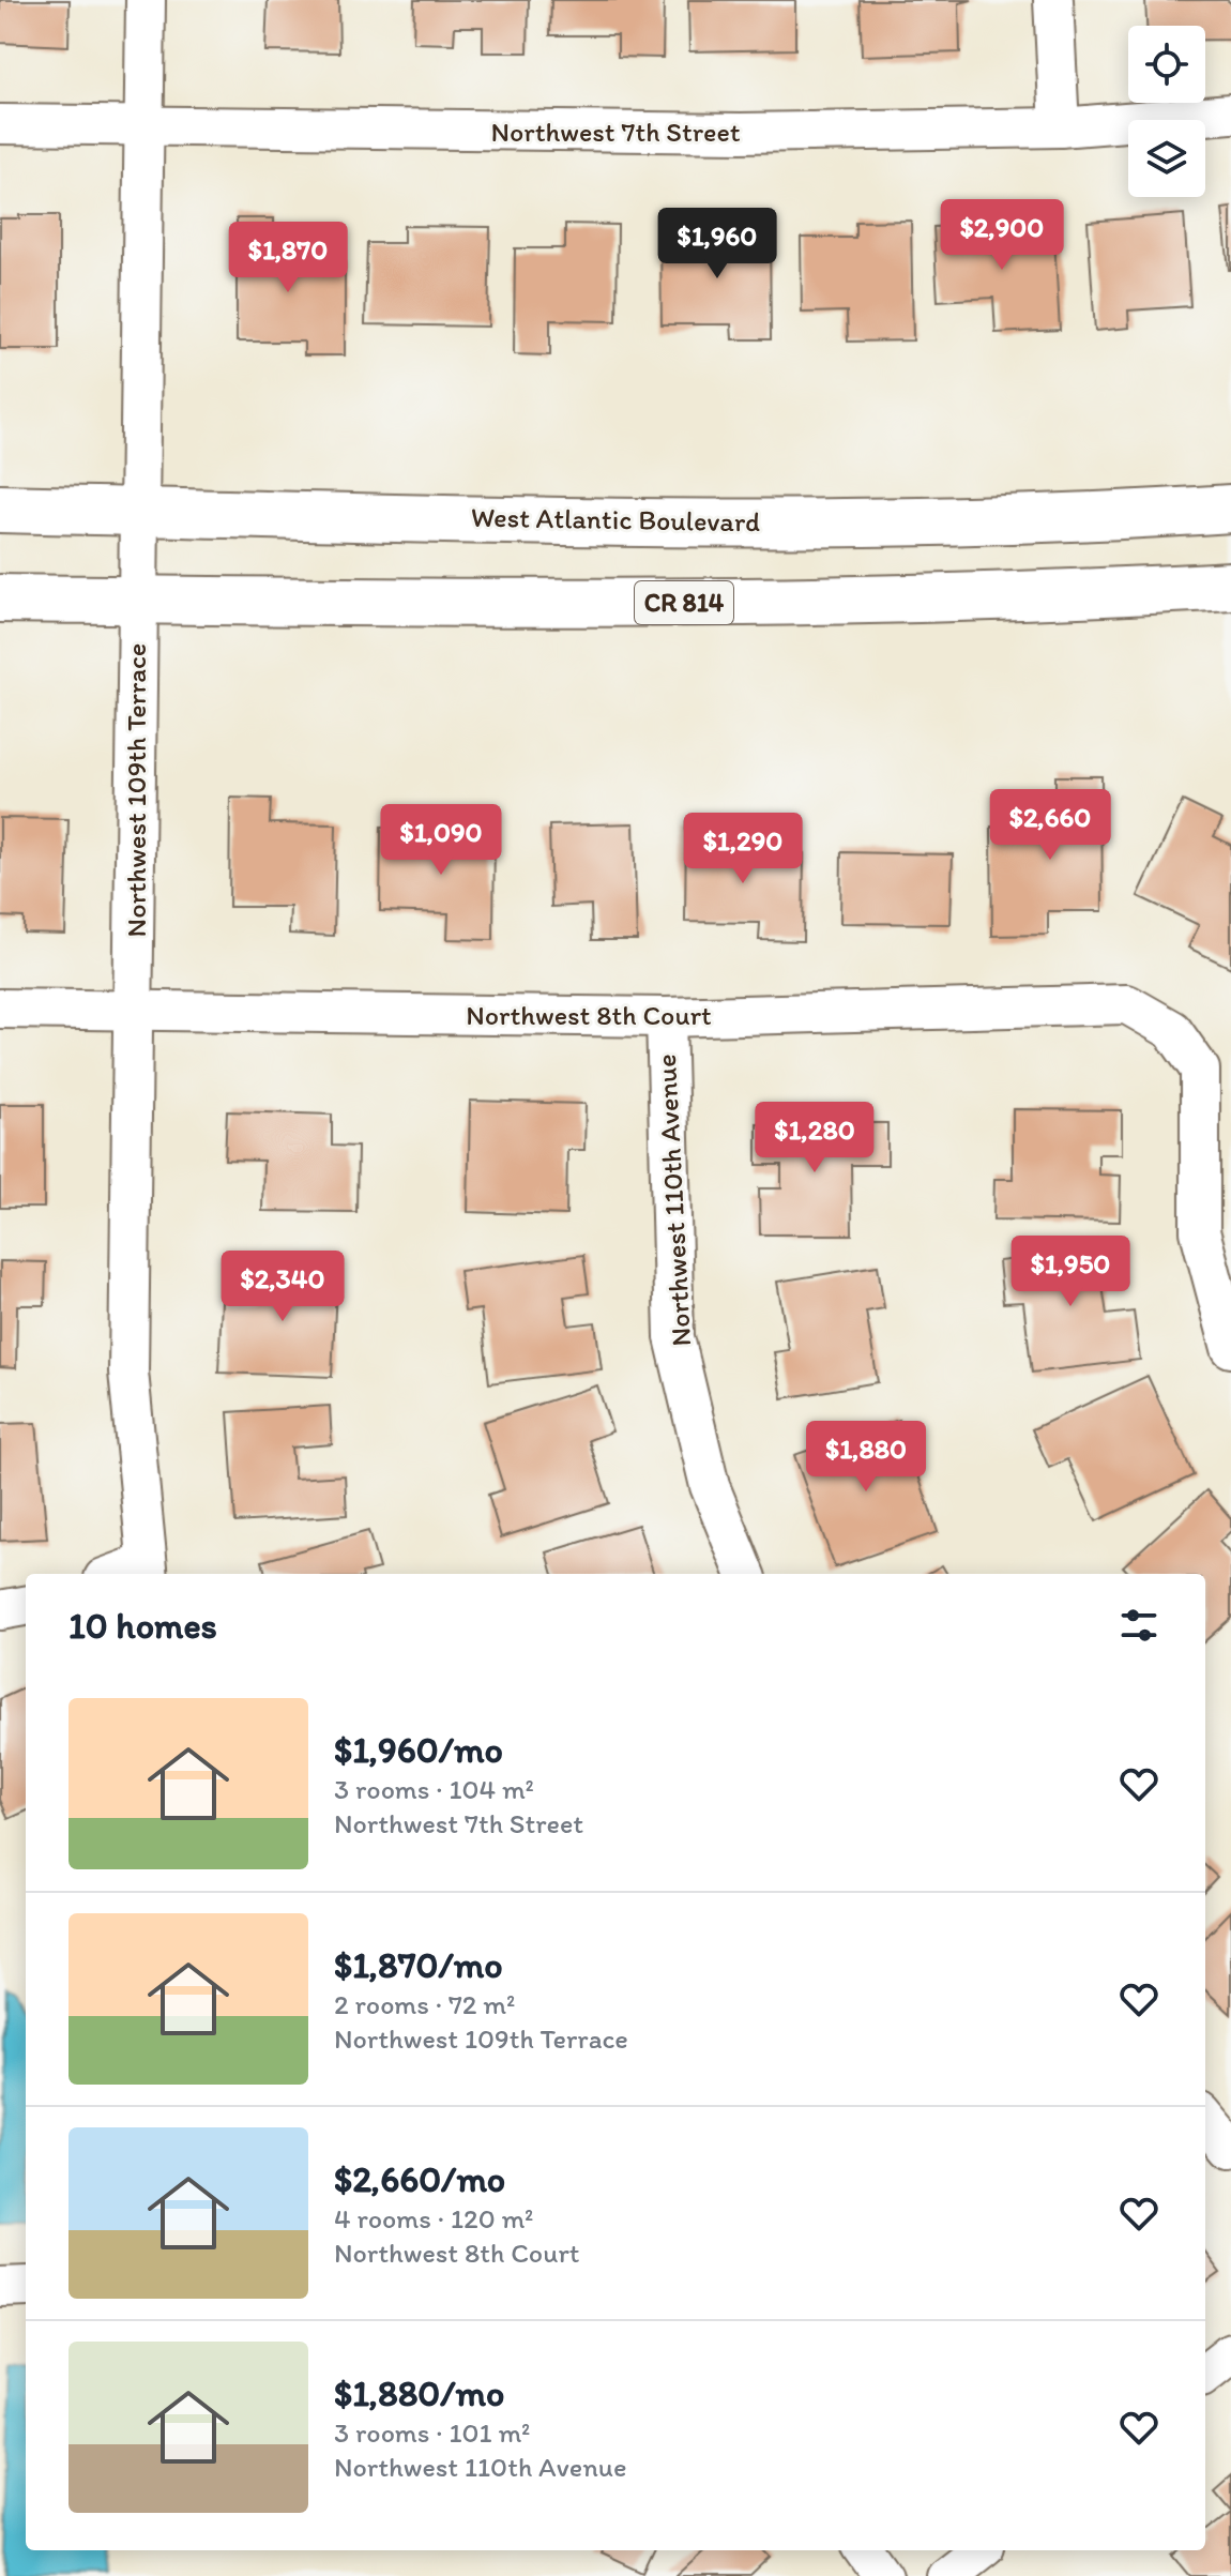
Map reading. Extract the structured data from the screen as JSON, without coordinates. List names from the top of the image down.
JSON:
{
  "streets": {
    "main road": ["West Atlantic Boulevard", "CR 814"],
    "street": [
      "Northwest 7th Street",
      "Northwest 109th Terrace",
      "Northwest 8th Court",
      "Northwest 110th Avenue"
    ]
  },
  "crossings": [
    ["Northwest 7th Street", "Northwest 109th Terrace"],
    ["West Atlantic Boulevard", "Northwest 109th Terrace"],
    ["CR 814", "Northwest 109th Terrace"],
    ["Northwest 109th Terrace", "Northwest 8th Court"],
    ["Northwest 8th Court", "Northwest 110th Avenue"]
  ],
  "page": {
    "price": [
      "$2,900",
      "$1,960",
      "$1,870",
      "$2,660",
      "$1,090",
      "$1,290",
      "$1,280",
      "$1,950",
      "$2,340",
      "$1,880"
    ],
    "heading": "10 homes",
    "list": [
      {
        "name": "$1,960/mo",
        "note": "3 rooms · 104 m² · Northwest 7th Street"
      },
      {
        "name": "$1,870/mo",
        "note": "2 rooms · 72 m² · Northwest 109th Terrace"
      },
      {
        "name": "$2,660/mo",
        "note": "4 rooms · 120 m² · Northwest 8th Court"
      },
      {
        "name": "$1,880/mo",
        "note": "3 rooms · 101 m² · Northwest 110th Avenue"
      }
    ]
  }
}
